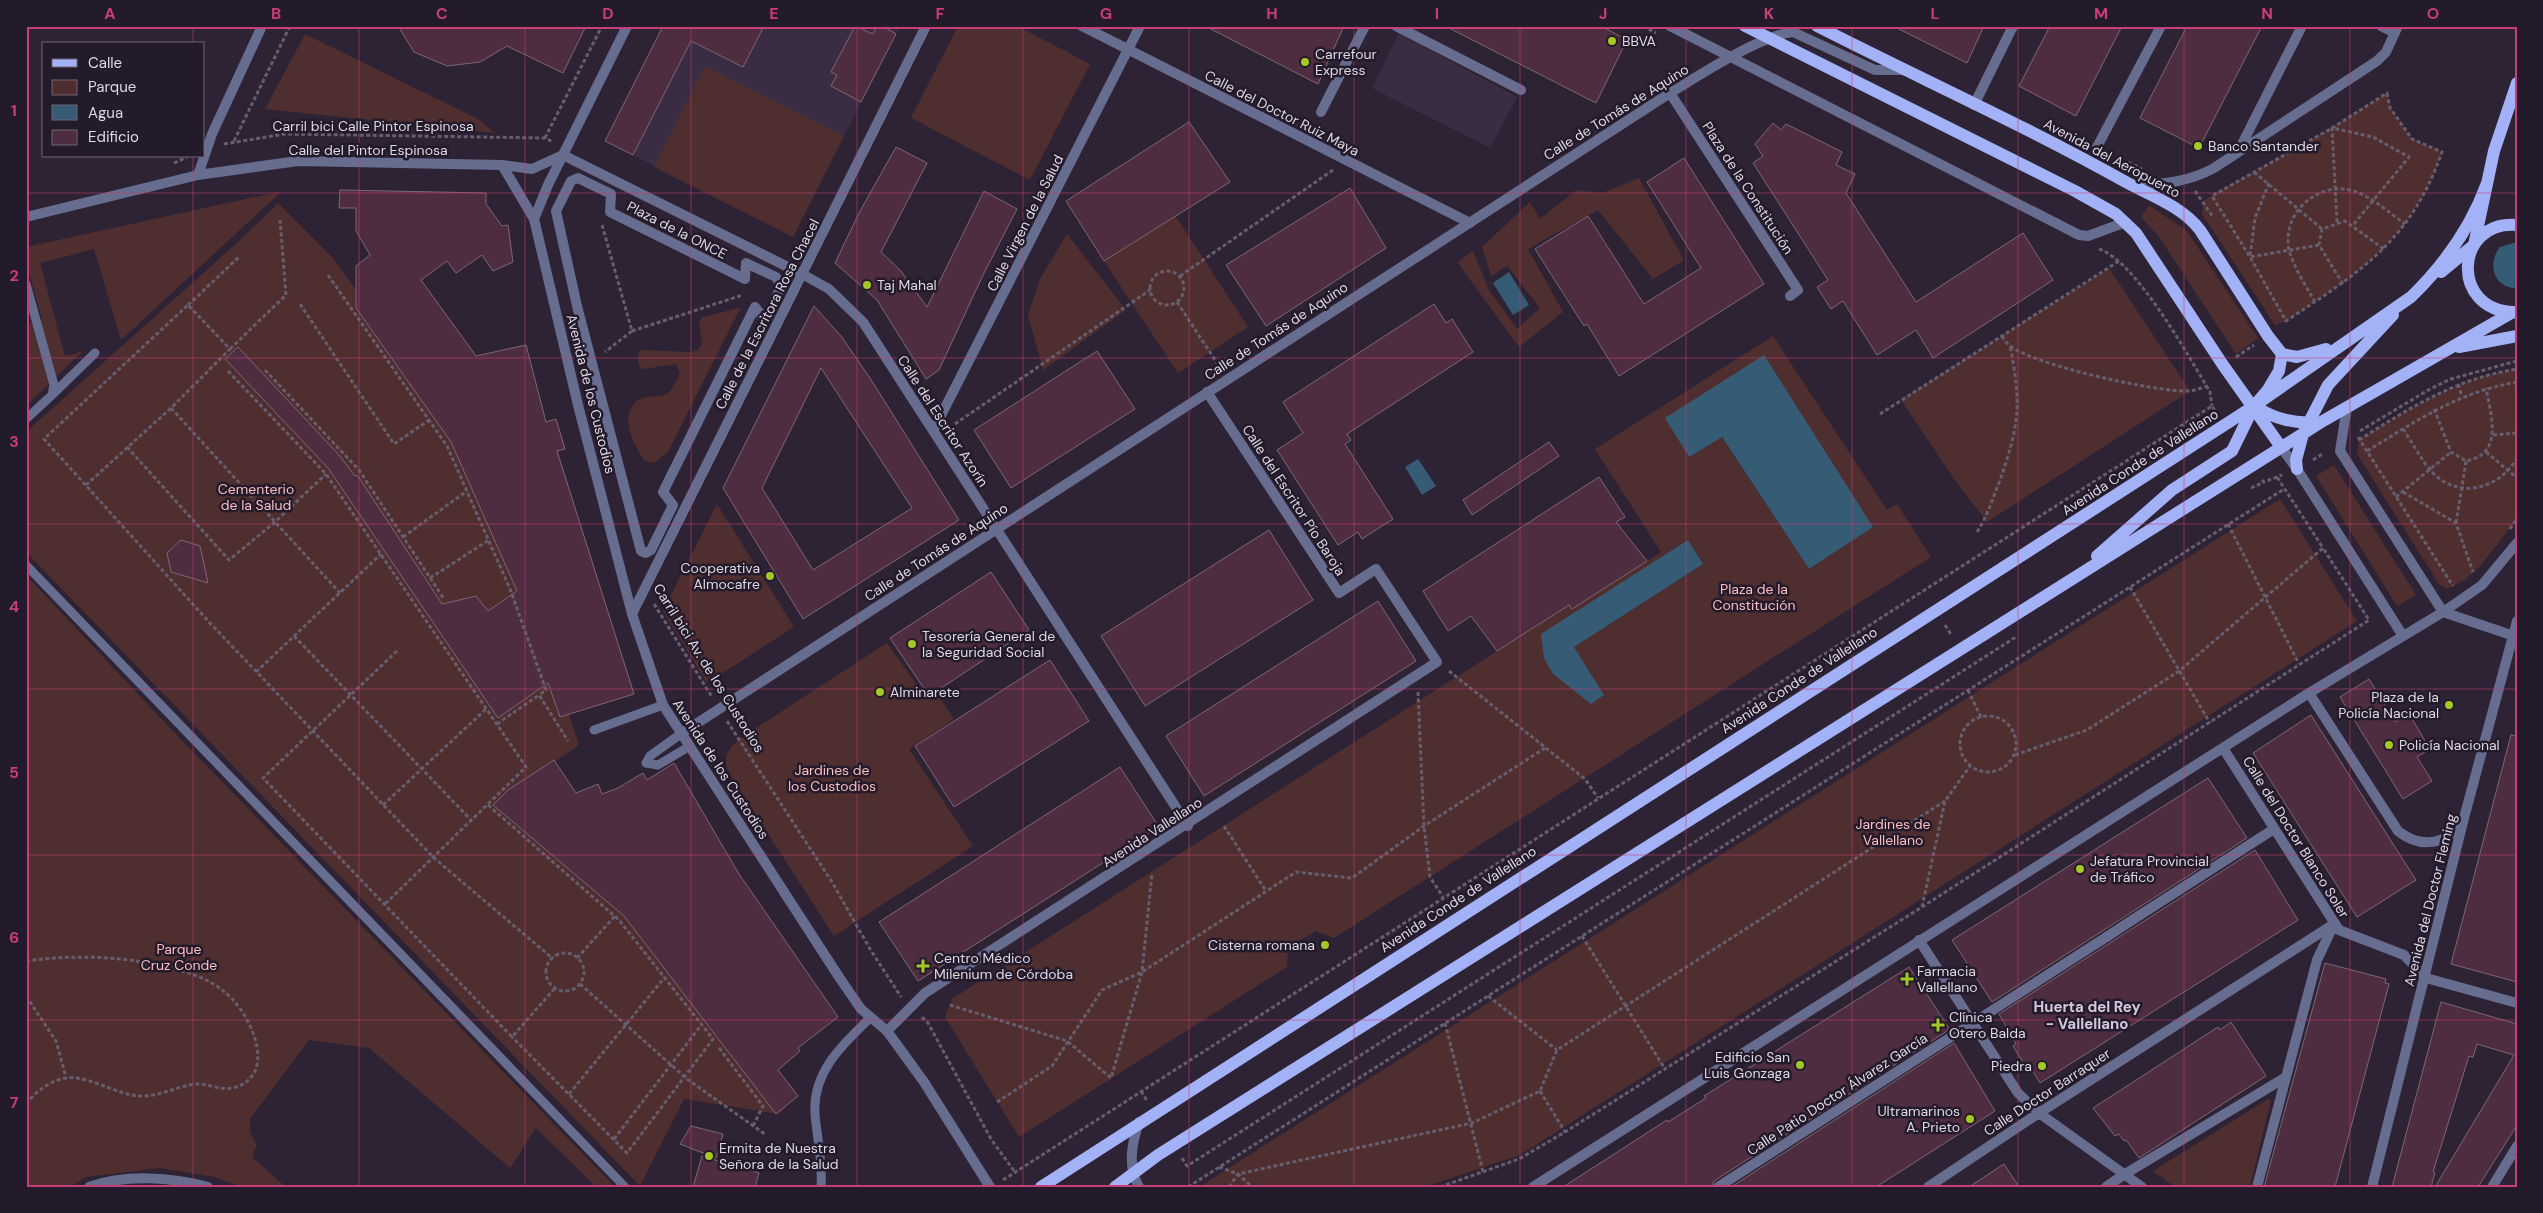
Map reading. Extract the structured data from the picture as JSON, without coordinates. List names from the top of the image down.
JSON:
{
  "streets": {
    "main road": ["Avenida del Aeropuerto", "Avenida Conde de Vallellano"],
    "street": [
      "Calle de Tomás de Aquino",
      "Calle del Doctor Ruiz Maya",
      "Calle del Pintor Espinosa",
      "Plaza de la Constitución",
      "Calle Virgen de la Salud",
      "Plaza de la ONCE",
      "Calle de la Escritora Rosa Chacel",
      "Avenida de los Custodios",
      "Calle del Escritor Azorín",
      "Calle del Escritor Pío Baroja",
      "Avenida Vallellano",
      "Calle del Doctor Blanco Soler",
      "Avenida del Doctor Fleming",
      "Calle Doctor Barraquer",
      "Calle Patio Doctor Álvarez García"
    ],
    "path": ["Carril bici Calle Pintor Espinosa", "Carril bici Av. de los Custodios"]
  },
  "crossings": [
    ["Calle de Tomás de Aquino", "Calle del Doctor Ruiz Maya"],
    ["Calle de Tomás de Aquino", "Avenida del Aeropuerto"],
    ["Calle de Tomás de Aquino", "Plaza de la Constitución"],
    ["Calle de Tomás de Aquino", "Avenida de los Custodios"],
    ["Calle de Tomás de Aquino", "Calle del Escritor Azorín"],
    ["Calle de Tomás de Aquino", "Calle del Escritor Pío Baroja"],
    ["Calle de Tomás de Aquino", "Carril bici Av. de los Custodios"],
    ["Calle del Doctor Ruiz Maya", "Calle Virgen de la Salud"],
    ["Calle del Pintor Espinosa", "Avenida de los Custodios"],
    ["Calle del Pintor Espinosa", "Calle del Escritor Azorín"],
    ["Calle Virgen de la Salud", "Calle del Escritor Azorín"],
    ["Calle de la Escritora Rosa Chacel", "Avenida de los Custodios"],
    ["Calle de la Escritora Rosa Chacel", "Calle del Escritor Azorín"],
    ["Calle de la Escritora Rosa Chacel", "Carril bici Av. de los Custodios"],
    ["Avenida de los Custodios", "Avenida Vallellano"],
    ["Calle del Escritor Azorín", "Avenida Vallellano"],
    ["Calle del Escritor Pío Baroja", "Avenida Vallellano"],
    ["Carril bici Av. de los Custodios", "Avenida Vallellano"],
    ["Calle del Doctor Blanco Soler", "Avenida del Doctor Fleming"],
    ["Calle del Doctor Blanco Soler", "Calle Doctor Barraquer"],
    ["Calle del Doctor Blanco Soler", "Calle Patio Doctor Álvarez García"]
  ],
  "districts": ["Huerta del Rey - Vallellano"],
  "parks": [
    "Cementerio de la Salud",
    "Plaza de la Constitución",
    "Jardines de los Custodios",
    "Jardines de Vallellano",
    "Parque Cruz Conde"
  ],
  "places": {
    "other": [
      "BBVA",
      "Carrefour Express",
      "Banco Santander",
      "Taj Mahal",
      "Cooperativa Almocafre",
      "Tesorería General de la Seguridad Social",
      "Alminarete",
      "Plaza de la Policía Nacional",
      "Policía Nacional",
      "Jefatura Provincial de Tráfico",
      "Cisterna romana",
      "Edificio San Luis Gonzaga",
      "Piedra",
      "Ultramarinos A. Prieto",
      "Ermita de Nuestra Señora de la Salud"
    ],
    "health": ["Centro Médico Milenium de Córdoba", "Farmacia Vallellano", "Clínica Otero Balda"]
  },
  "legend": [
    "Calle",
    "Parque",
    "Agua",
    "Edificio"
  ],
  "grid": {
    "columns": [
      "A",
      "B",
      "C",
      "D",
      "E",
      "F",
      "G",
      "H",
      "I",
      "J",
      "K",
      "L",
      "M",
      "N",
      "O"
    ],
    "rows": [
      "1",
      "2",
      "3",
      "4",
      "5",
      "6",
      "7"
    ]
  }
}
